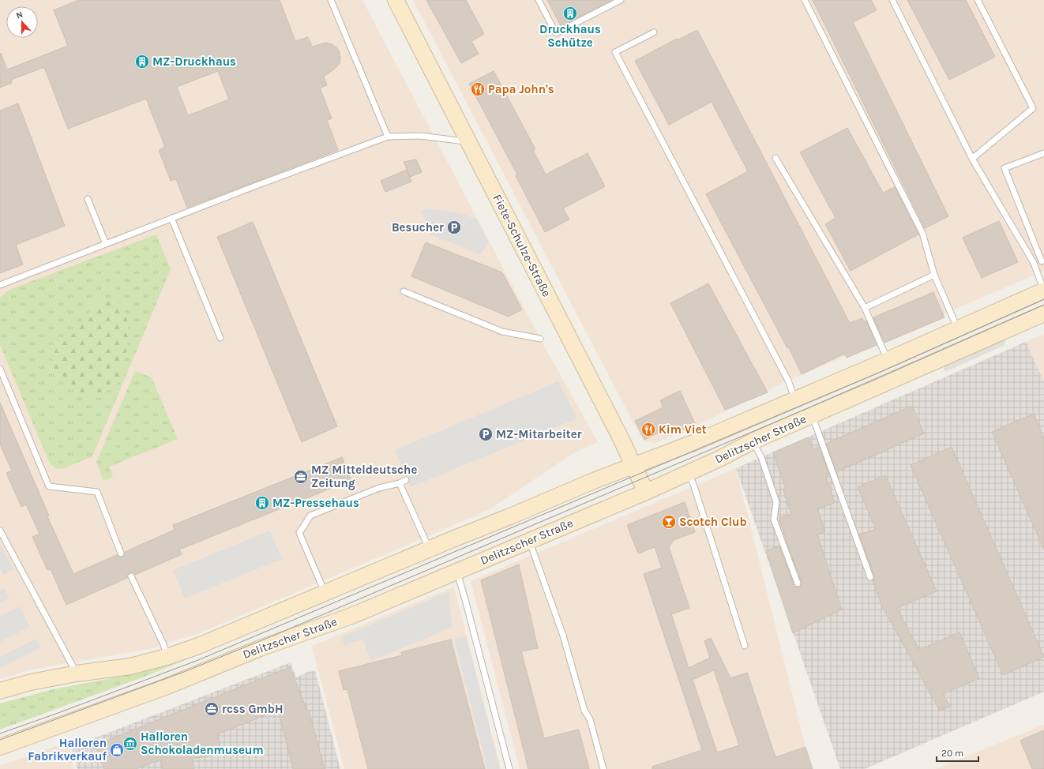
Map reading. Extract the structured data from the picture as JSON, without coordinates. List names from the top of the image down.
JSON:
{
  "streets": {
    "main road": ["Fiete-Schulze-Straße", "Delitzscher Straße"]
  },
  "crossings": [
    ["Fiete-Schulze-Straße", "Delitzscher Straße"]
  ],
  "places": {
    "building": ["Druckhaus Schütze", "MZ-Druckhaus", "MZ-Pressehaus"],
    "restaurant": ["Papa John's", "Kim Viet"],
    "parking": ["Besucher", "MZ-Mitarbeiter"],
    "office": ["MZ Mitteldeutsche Zeitung", "rcss GmbH"],
    "bar": ["Scotch Club"],
    "museum": ["Halloren Schokoladenmuseum"],
    "shop": ["Halloren Fabrikverkauf"]
  },
  "scale_bar": "20 m",
  "north": "top"
}
